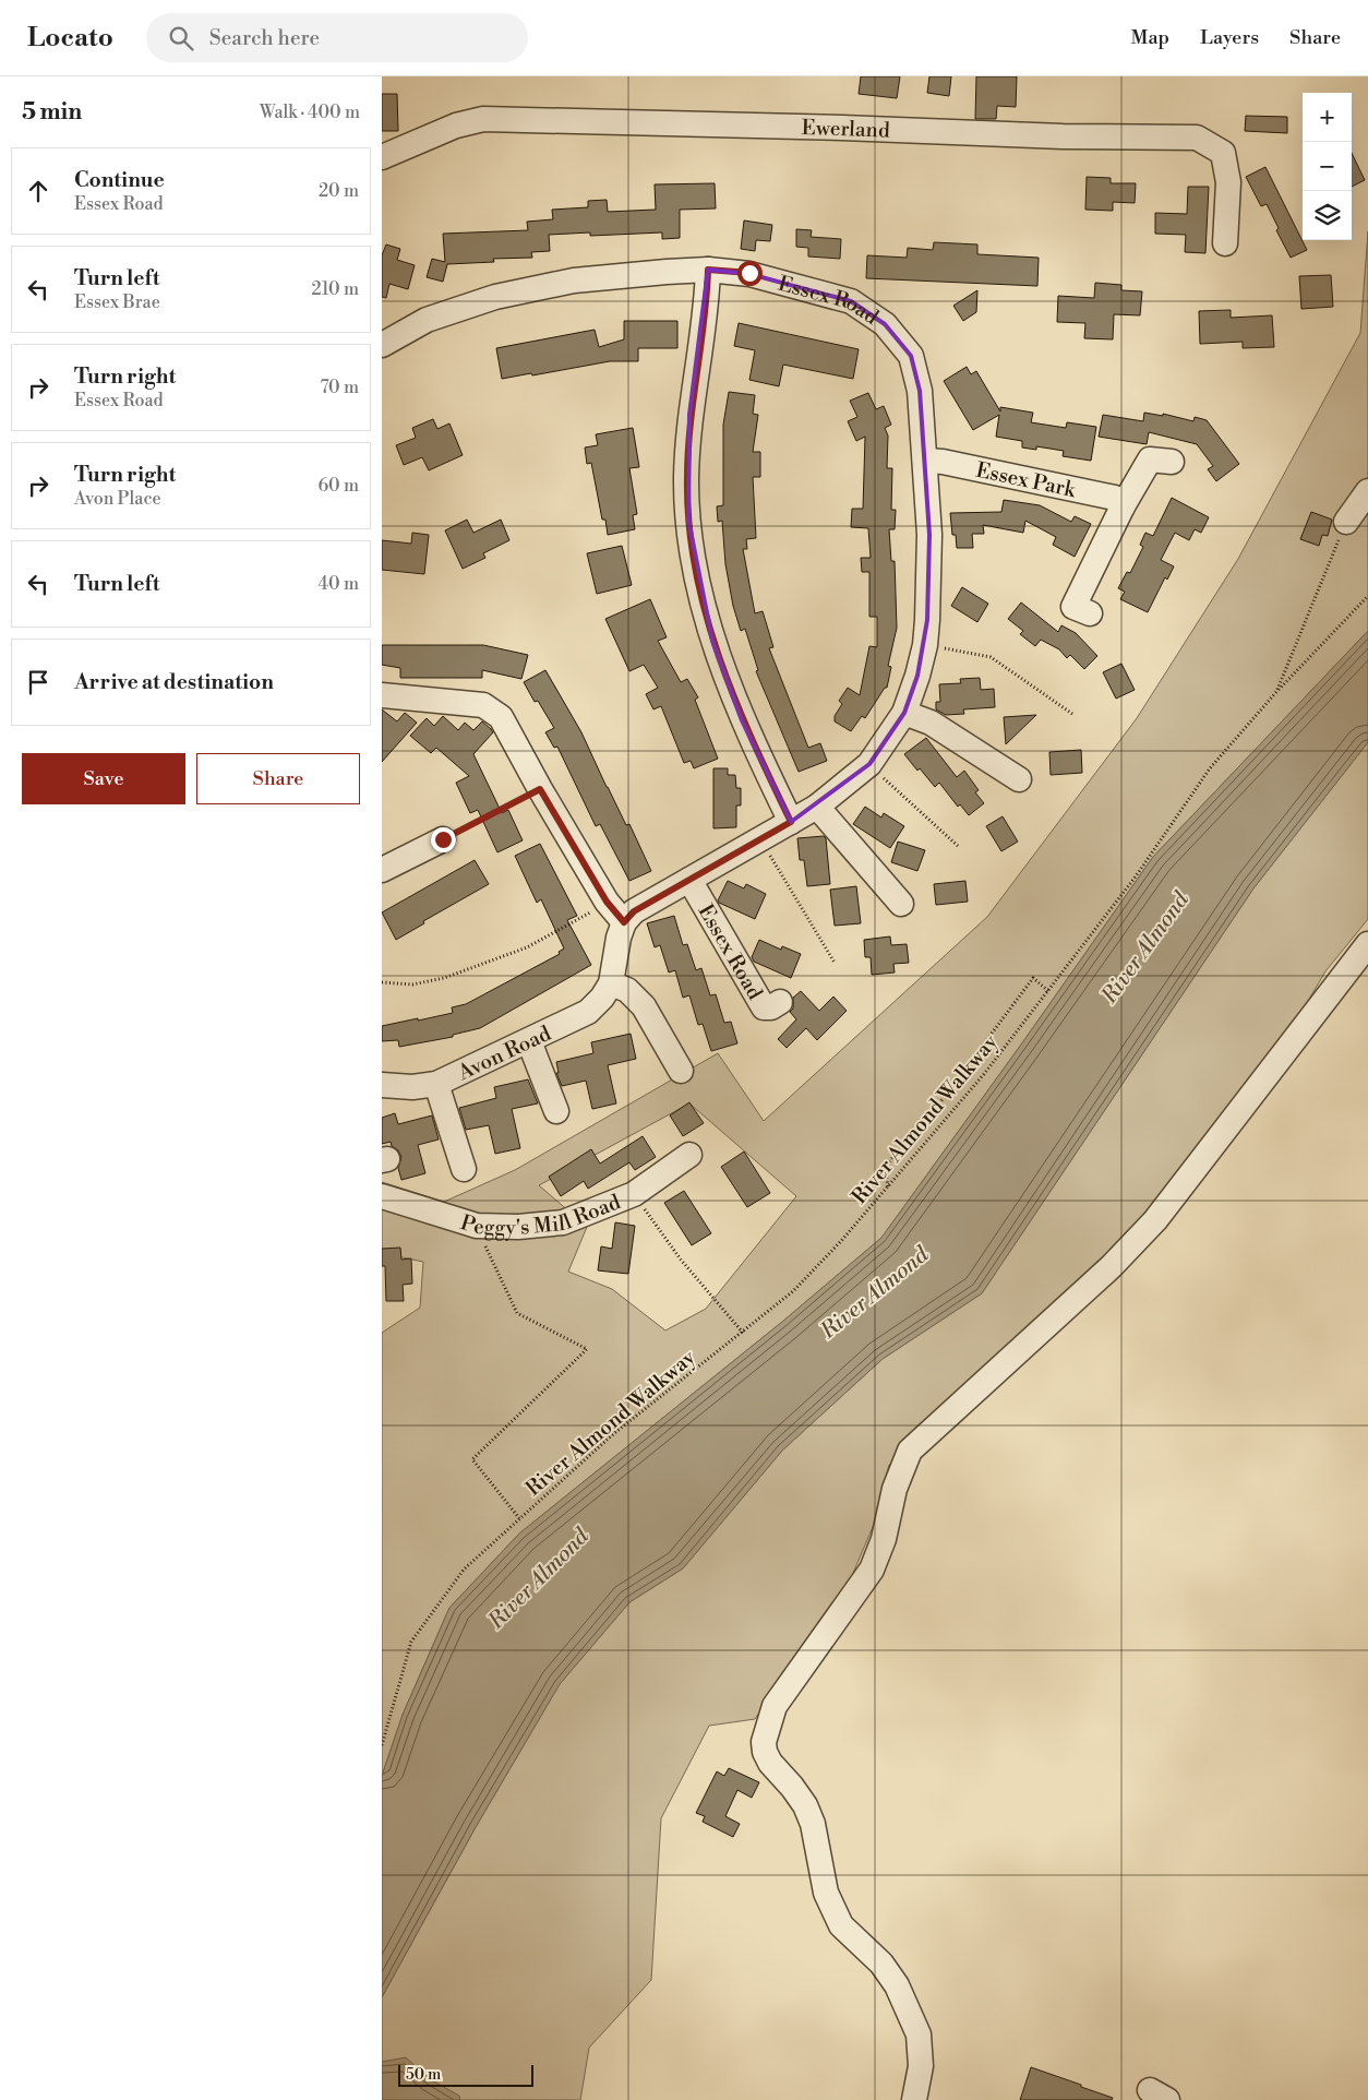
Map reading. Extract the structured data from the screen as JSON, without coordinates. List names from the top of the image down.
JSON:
{
  "streets": {
    "street": [
      "Ewerland",
      "Essex Road",
      "Essex Park",
      "Avon Road",
      "Peggy's Mill Road"
    ],
    "path": ["River Almond Walkway"]
  },
  "crossings": [
    ["Essex Road", "Essex Park"],
    ["Essex Road", "Avon Road"]
  ],
  "water": ["River Almond"],
  "scale_bar": "50 m",
  "page": {
    "header": "Locato",
    "search": "Search here",
    "nav": ["Map", "Layers", "Share"],
    "heading": ["5 min", "Walk · 400 m"],
    "map_buttons": ["+", "−"],
    "list": [
      ["Continue", "Essex Road", "20 m"],
      ["Turn left", "Essex Brae", "210 m"],
      ["Turn right", "Essex Road", "70 m"],
      ["Turn right", "Avon Place", "60 m"],
      ["Turn left", "40 m"],
      "Arrive at destination"
    ],
    "buttons": ["Save", "Share"],
    "scale": "50 m"
  }
}
